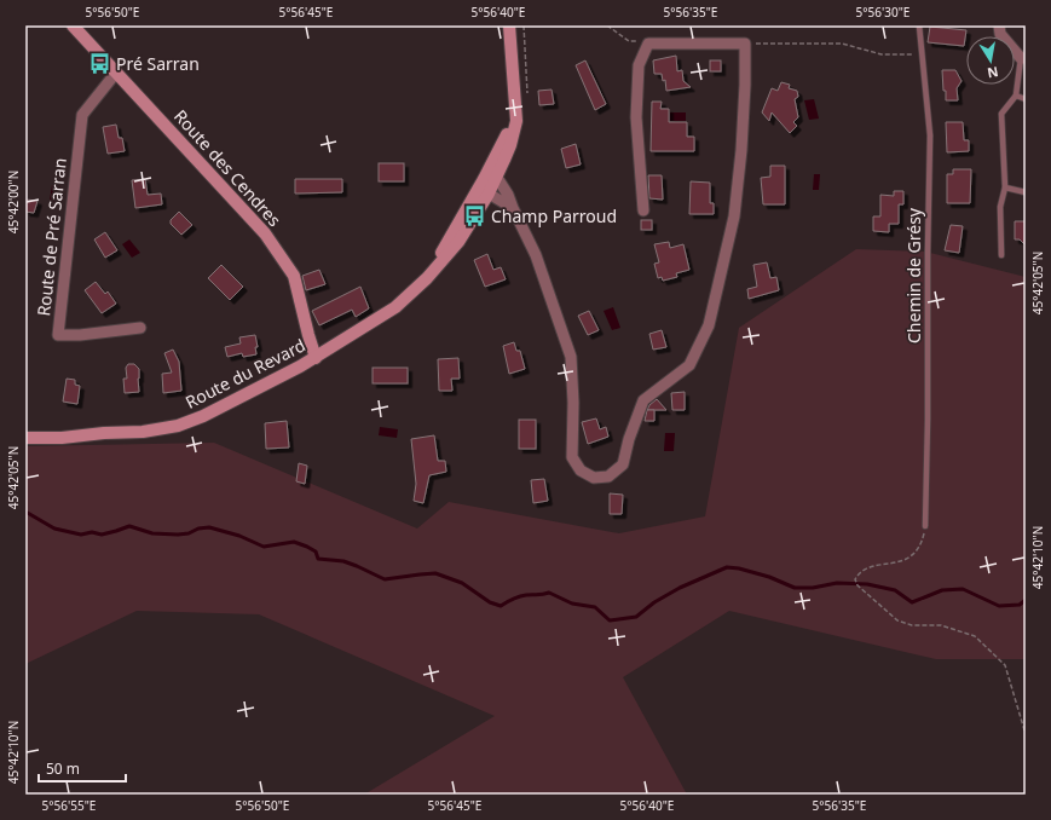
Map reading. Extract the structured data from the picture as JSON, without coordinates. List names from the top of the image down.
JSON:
{
  "streets": {
    "main road": ["Route des Cendres", "Route du Revard"],
    "street": ["Route de Pré Sarran"],
    "lane": ["Chemin de Grésy"]
  },
  "crossings": [
    ["Route des Cendres", "Route de Pré Sarran"],
    ["Route des Cendres", "Route du Revard"]
  ],
  "places": {
    "bus stop": ["Pré Sarran", "Champ Parroud"]
  },
  "scale_bar": "50 m",
  "north": "bottom",
  "coordinates": [
    "5°56'50\"E",
    "5°56'45\"E",
    "5°56'40\"E",
    "5°56'35\"E",
    "5°56'30\"E",
    "45°42'00\"N",
    "45°42'05\"N",
    "45°42'10\"N",
    "5°56'55\"E"
  ]
}
